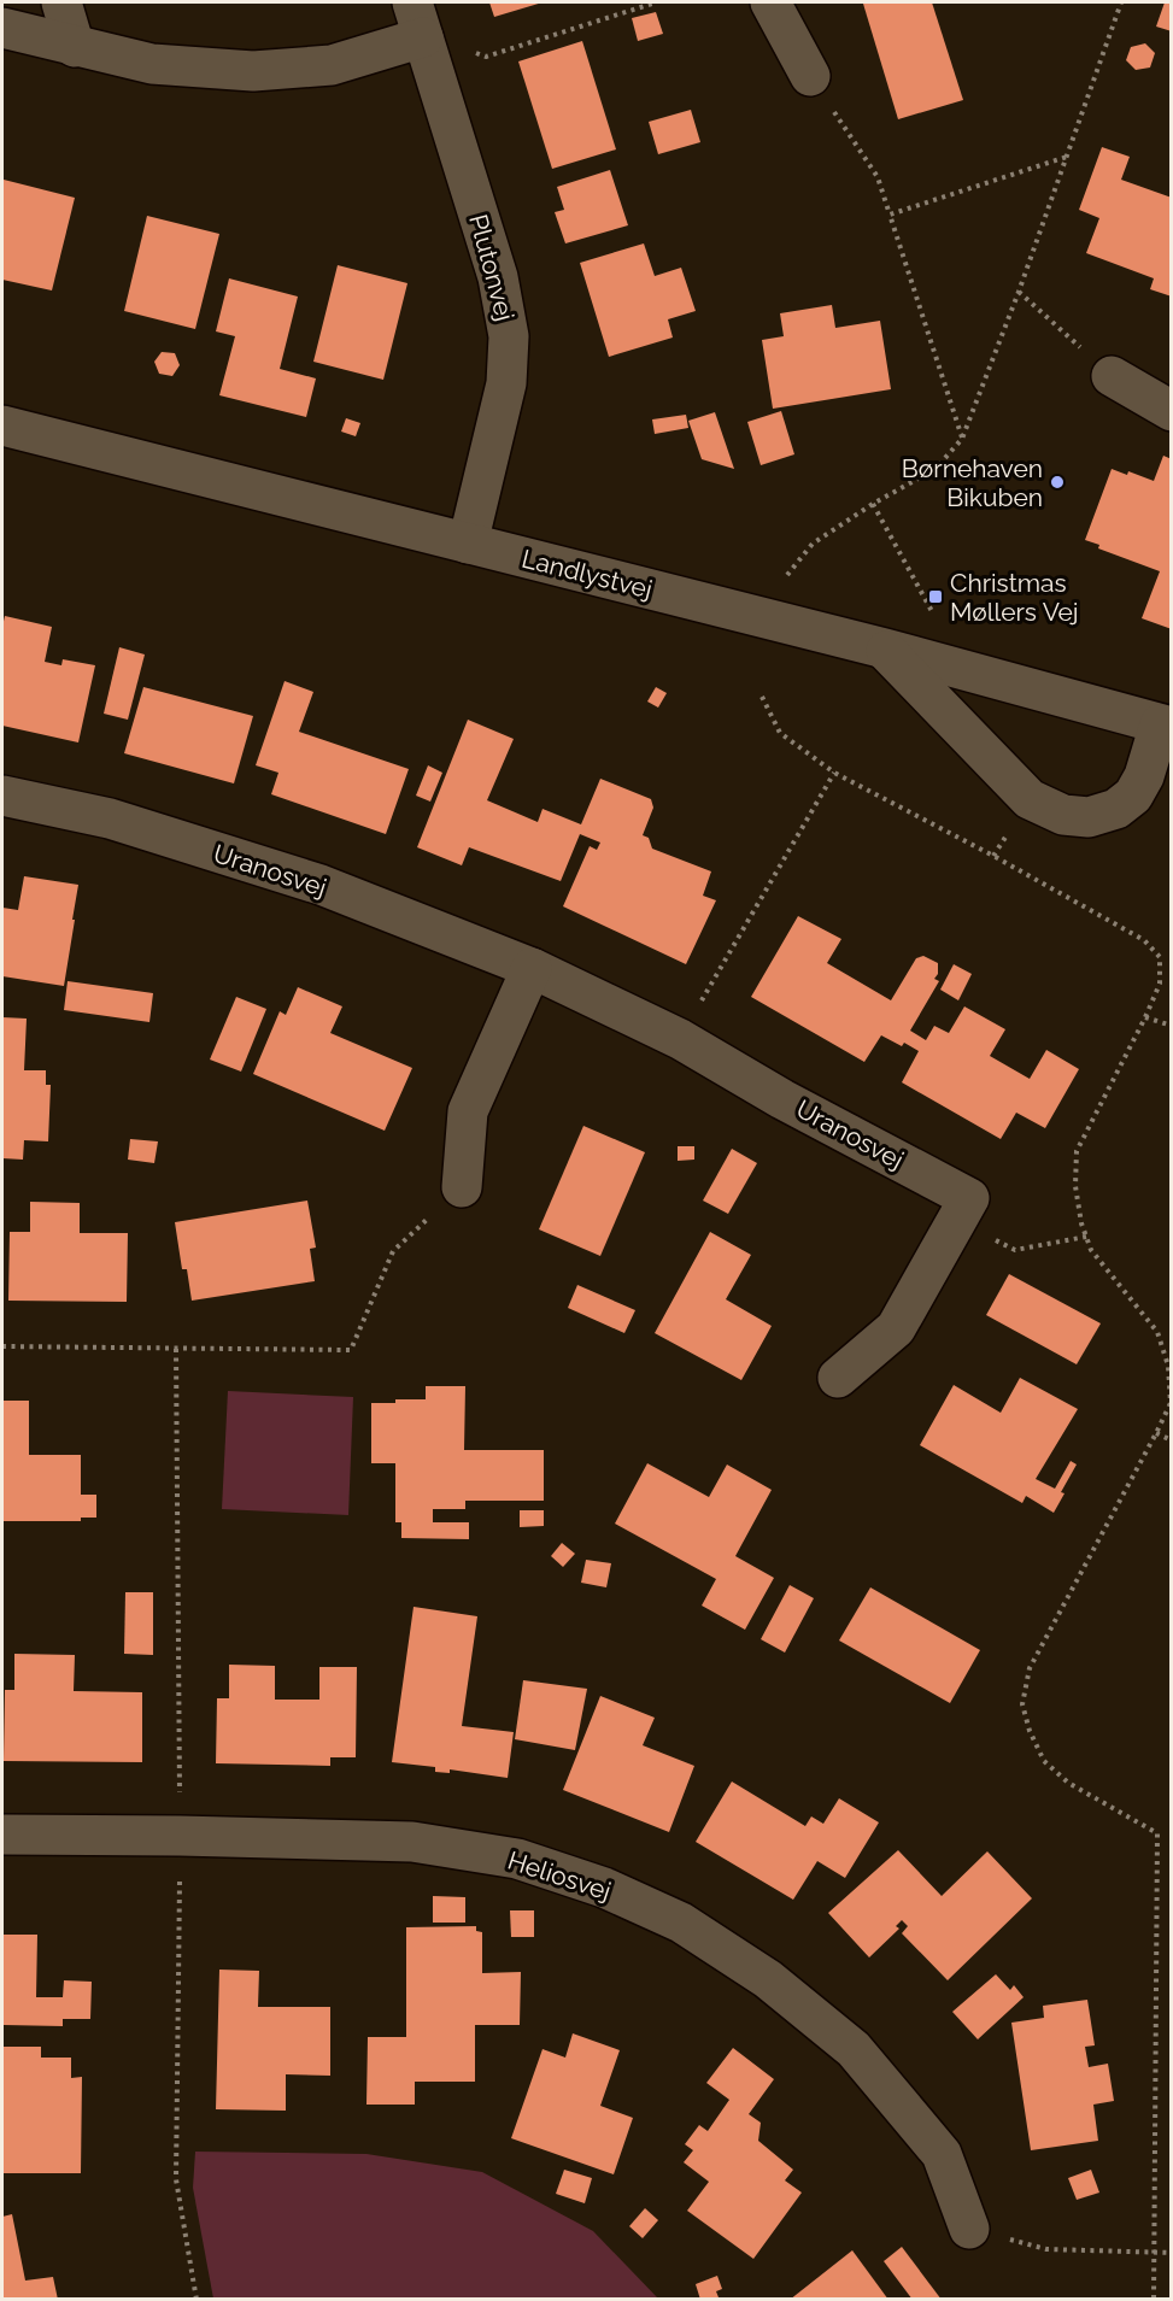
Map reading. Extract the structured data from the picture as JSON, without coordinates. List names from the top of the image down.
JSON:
{
  "streets": {
    "street": [
      "Plutonvej",
      "Landlystvej",
      "Uranosvej",
      "Heliosvej"
    ]
  },
  "crossings": [
    ["Plutonvej", "Landlystvej"]
  ],
  "places": {
    "other": ["Børnehaven Bikuben"],
    "transit": ["Christmas Møllers Vej"]
  }
}
